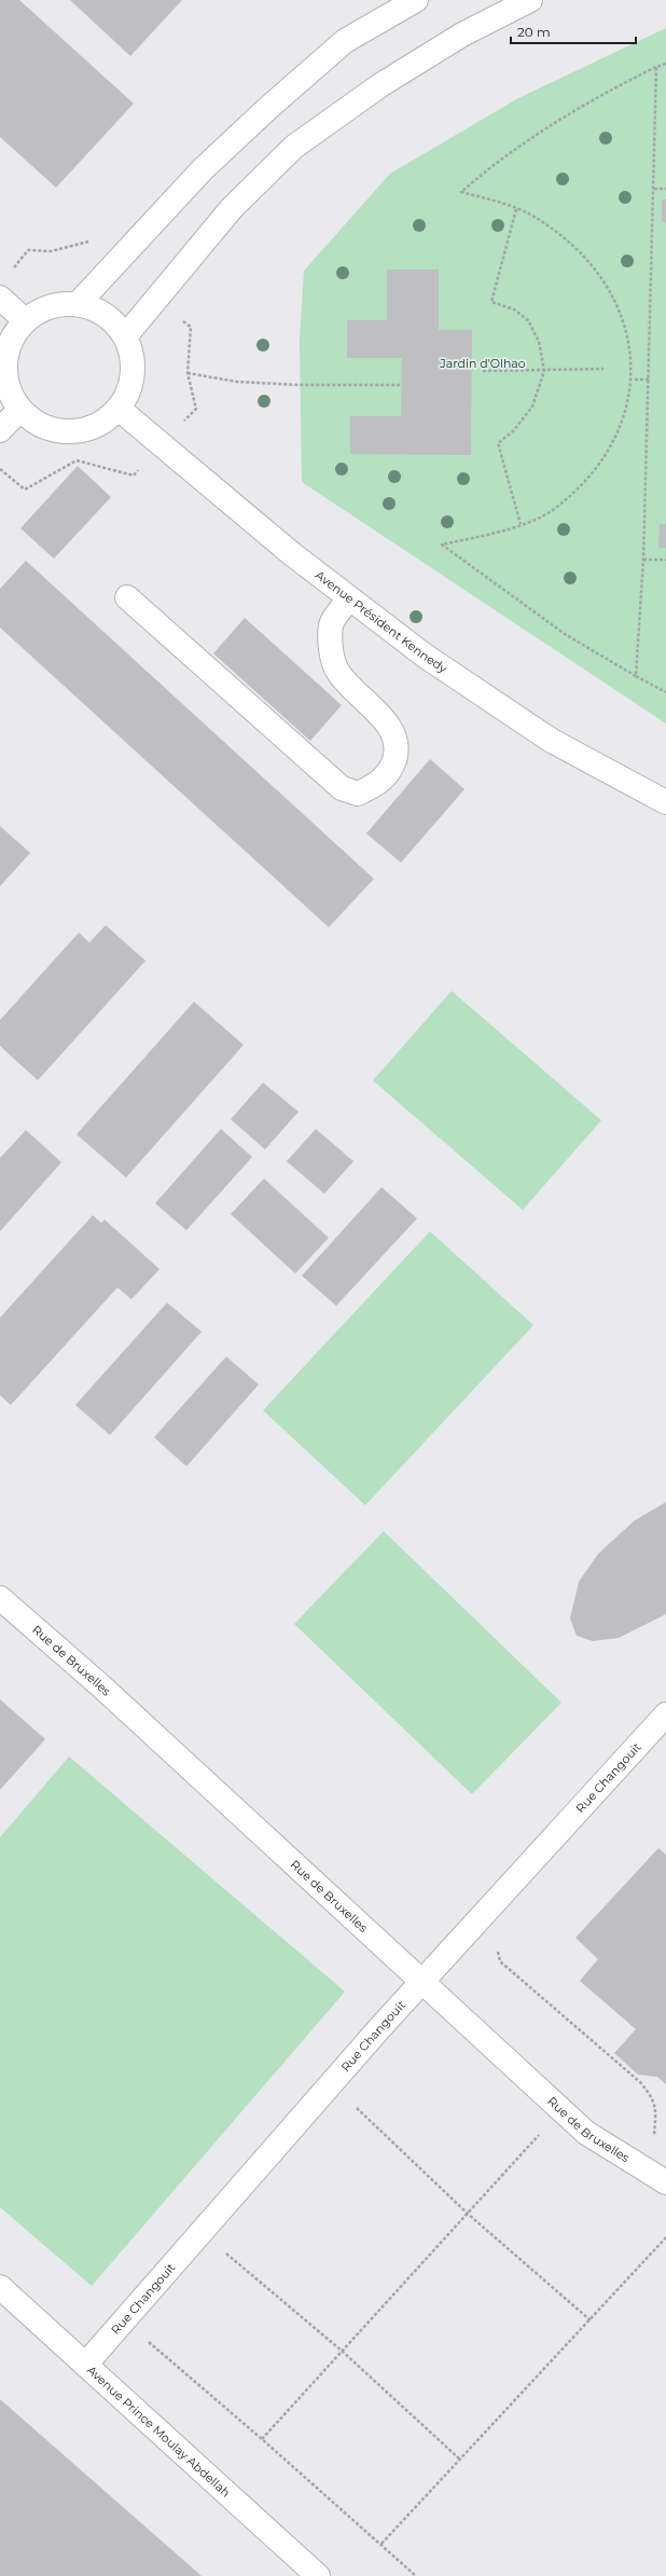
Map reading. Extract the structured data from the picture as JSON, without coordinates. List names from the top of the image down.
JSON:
{
  "streets": {
    "street": [
      "Avenue Président Kennedy",
      "Rue de Bruxelles",
      "Rue Changouit",
      "Avenue Prince Moulay Abdellah"
    ]
  },
  "crossings": [
    ["Rue de Bruxelles", "Rue Changouit"],
    ["Rue Changouit", "Avenue Prince Moulay Abdellah"]
  ],
  "parks": ["Jardin d'Olhao"],
  "scale_bar": "20 m"
}
